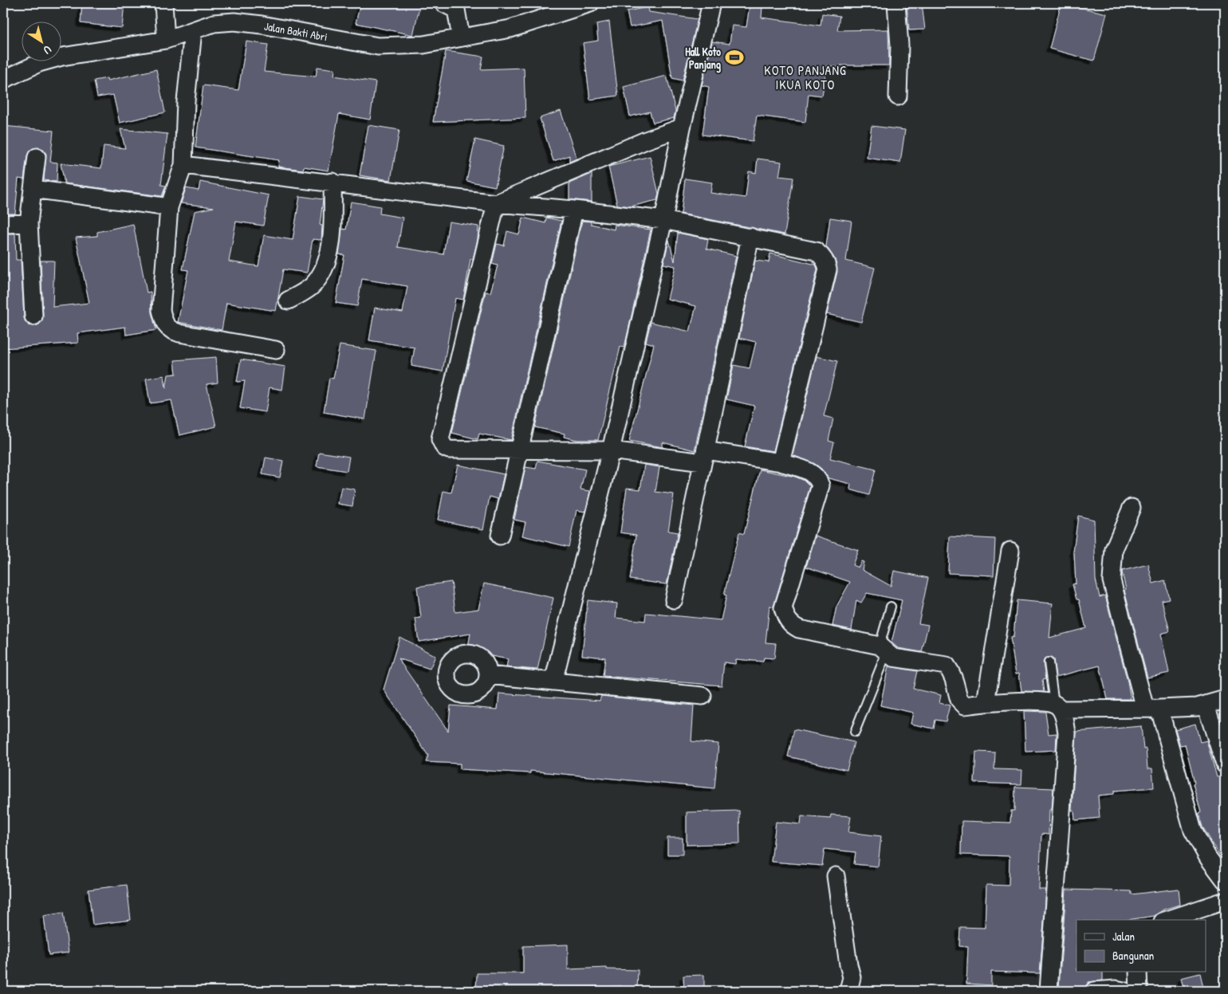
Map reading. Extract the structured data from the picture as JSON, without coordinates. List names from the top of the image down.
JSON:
{
  "streets": {
    "street": ["Jalan Bakti Abri"]
  },
  "districts": ["KOTO PANJANG IKUA KOTO"],
  "places": {
    "sports": ["Hall Koto Panjang"]
  },
  "legend": ["Jalan", "Bangunan"],
  "north": "bottom right"
}
